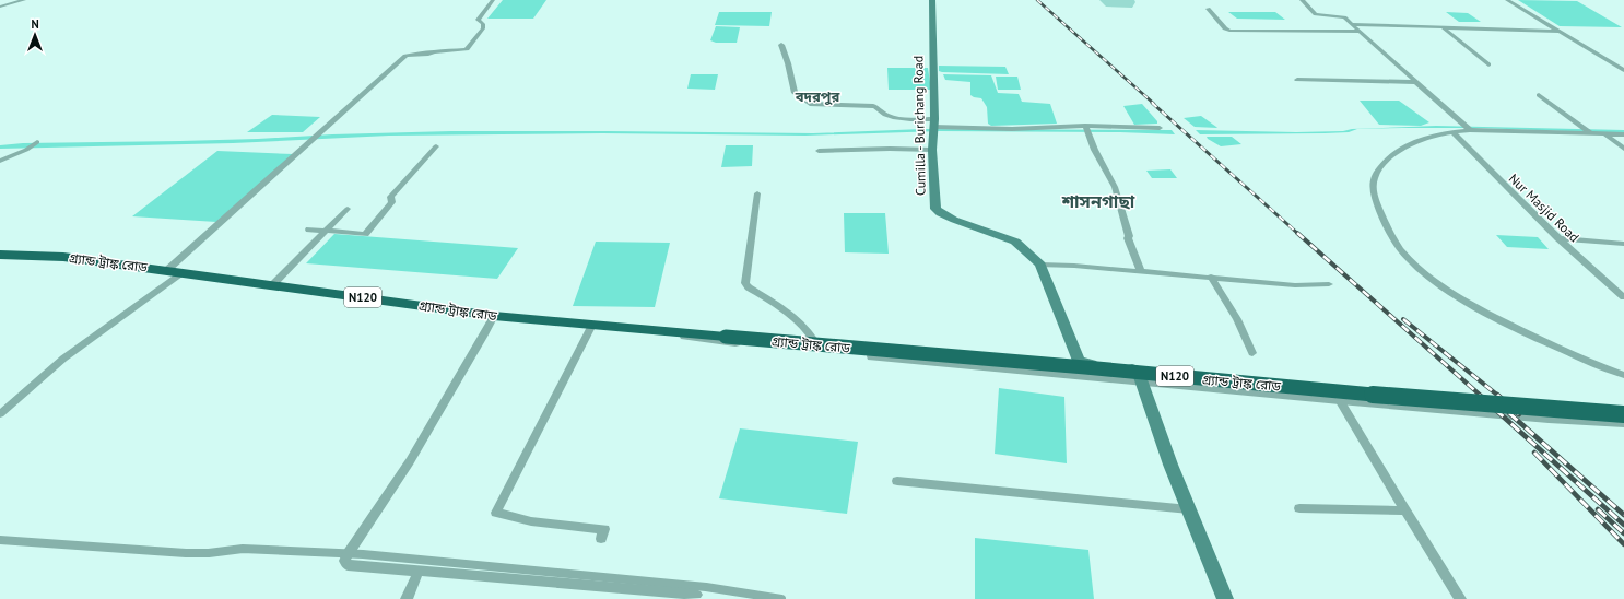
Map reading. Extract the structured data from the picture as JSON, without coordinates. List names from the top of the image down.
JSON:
{
  "streets": {
    "highway": ["গ্র্যান্ড ট্রাঙ্ক রোড", "N120"],
    "main road": ["Cumilla - Burichang Road"],
    "street": ["Nur Masjid Road"]
  },
  "districts": ["বদরপুর", "শাসনগাছা"],
  "north": "top"
}
